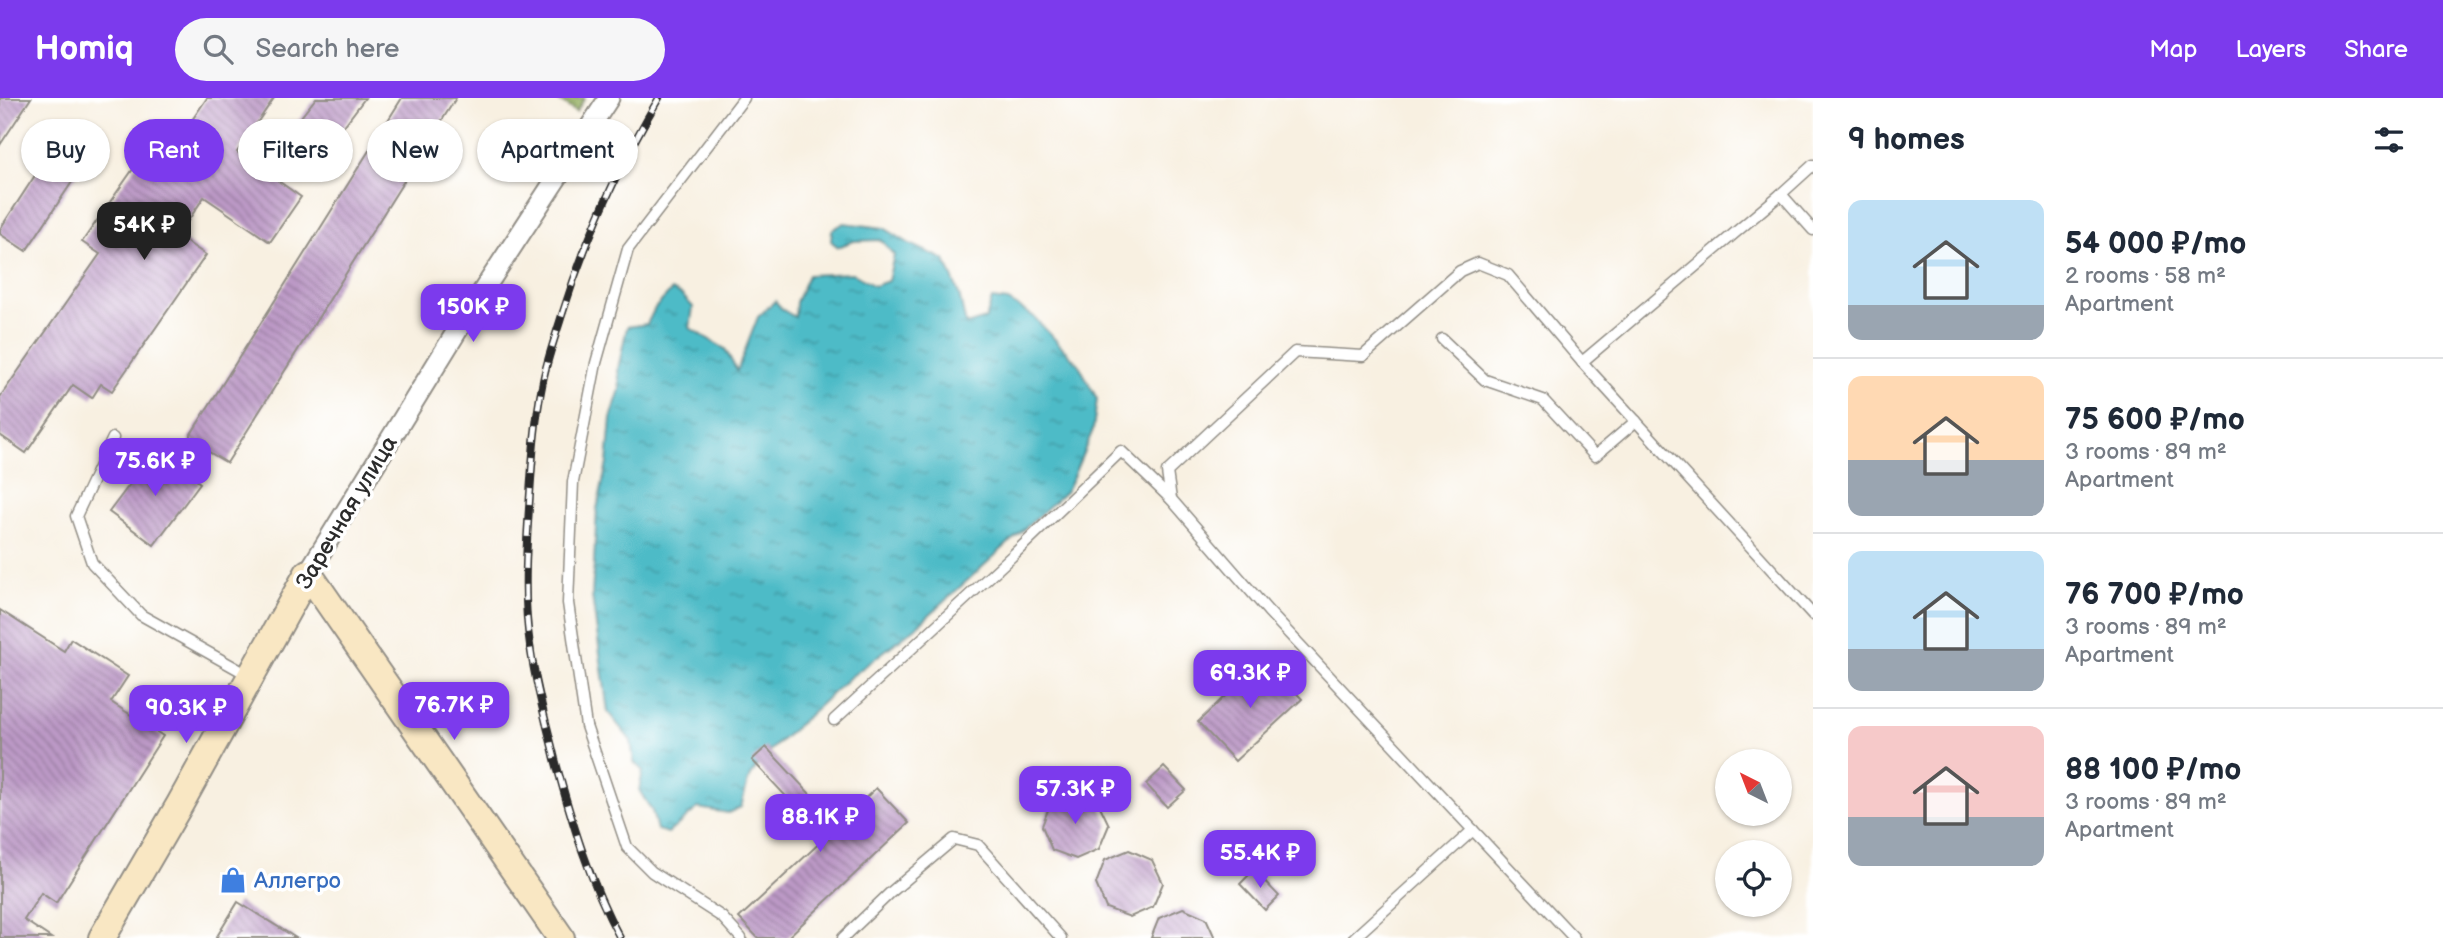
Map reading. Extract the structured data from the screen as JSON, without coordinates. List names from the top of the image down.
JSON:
{
  "streets": {
    "street": ["Заречная улица"]
  },
  "places": {
    "shop": ["Аллегро"]
  },
  "north": "top left",
  "page": {
    "header": "Homiq",
    "search": "Search here",
    "nav": ["Map", "Layers", "Share"],
    "heading": "9 homes",
    "chip": [
      "Buy",
      "Rent",
      "Filters",
      "New",
      "Apartment"
    ],
    "list": [
      {
        "name": "54 000 ₽/mo",
        "note": "2 rooms · 58 m² · Apartment"
      },
      {
        "name": "75 600 ₽/mo",
        "note": "3 rooms · 89 m² · Apartment"
      },
      {
        "name": "76 700 ₽/mo",
        "note": "3 rooms · 89 m² · Apartment"
      },
      {
        "name": "88 100 ₽/mo",
        "note": "3 rooms · 89 m² · Apartment"
      }
    ],
    "price": [
      "54K ₽",
      "150K ₽",
      "75.6K ₽",
      "69.3K ₽",
      "76.7K ₽",
      "90.3K ₽",
      "57.3K ₽",
      "88.1K ₽",
      "55.4K ₽"
    ]
  }
}
